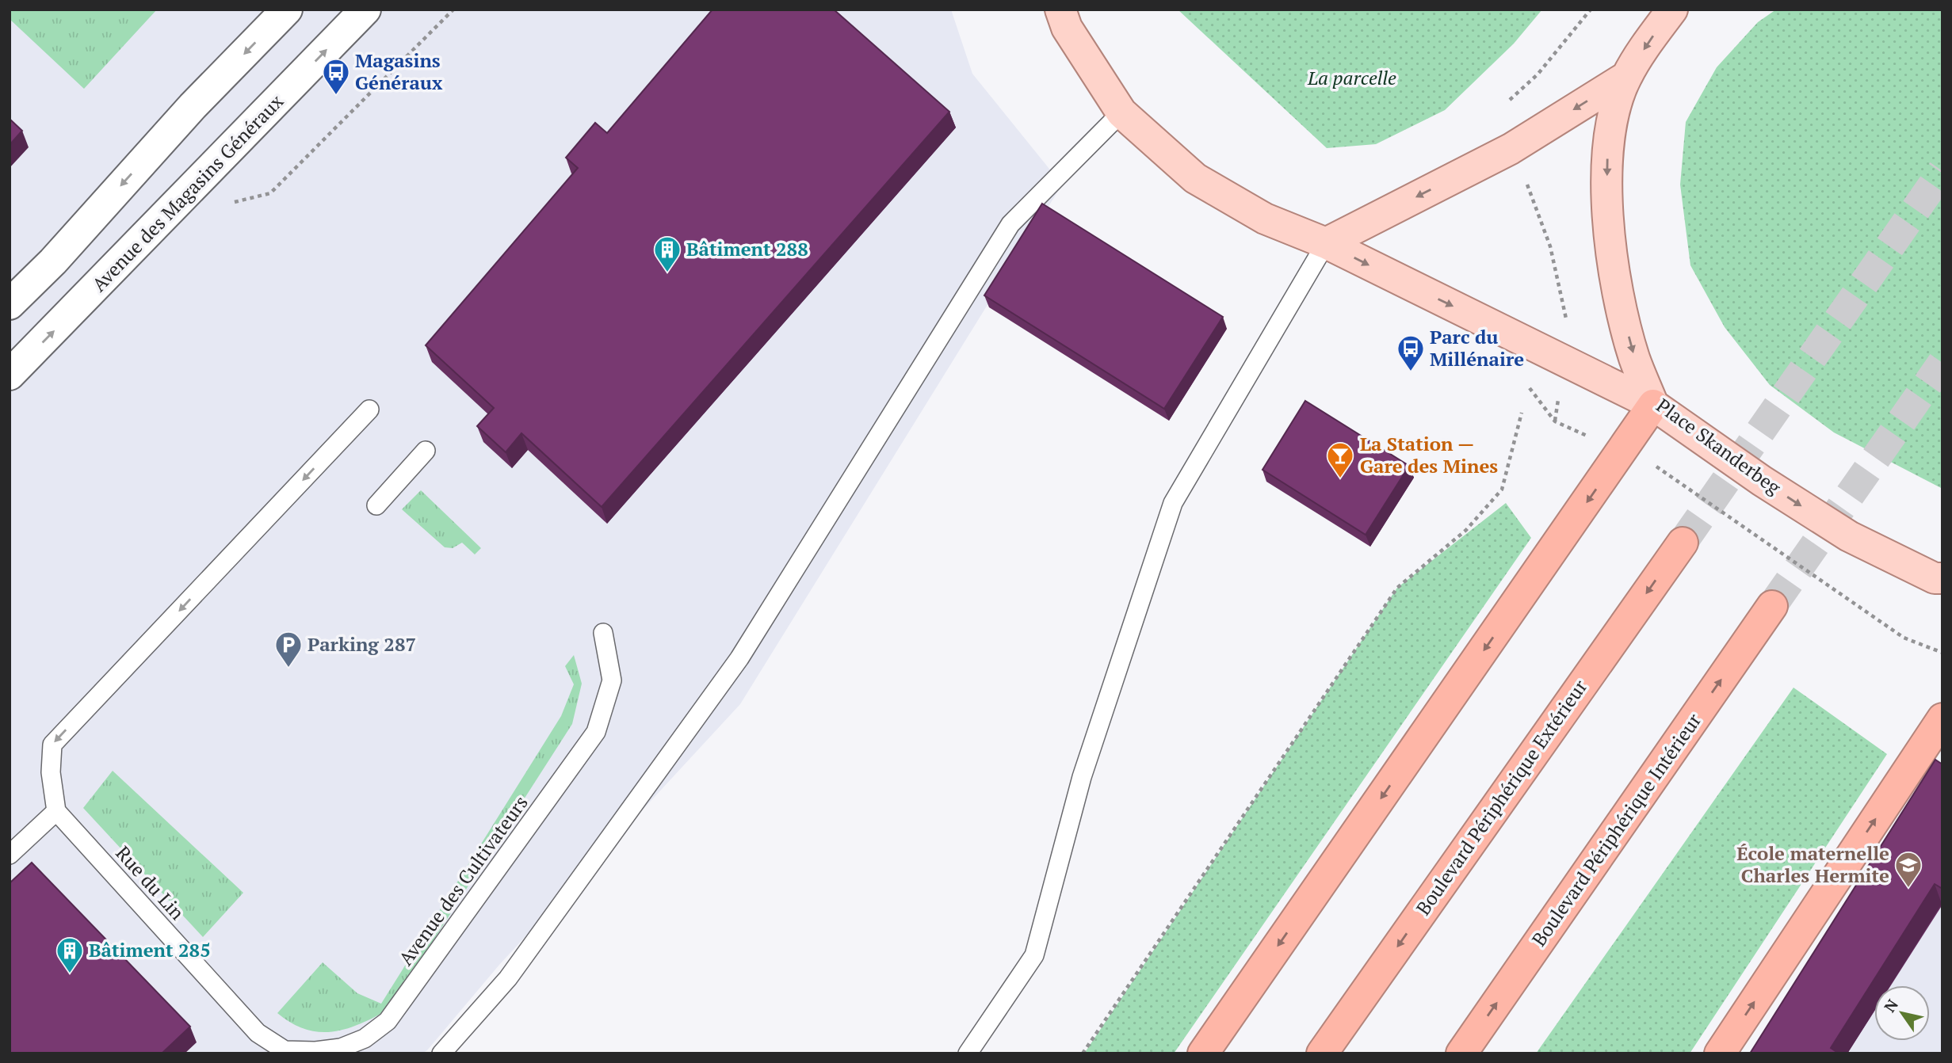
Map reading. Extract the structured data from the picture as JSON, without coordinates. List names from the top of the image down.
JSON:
{
  "streets": {
    "highway": ["Boulevard Périphérique Extérieur", "Boulevard Périphérique Intérieur"],
    "main road": ["Place Skanderbeg"],
    "street": ["Avenue des Magasins Généraux"],
    "lane": ["Avenue des Cultivateurs", "Rue du Lin"]
  },
  "crossings": [
    ["Avenue des Cultivateurs", "Rue du Lin"]
  ],
  "one_way": ["Place Skanderbeg"],
  "parks": ["La parcelle"],
  "places": {
    "bus stop": ["Magasins Généraux", "Parc du Millénaire"],
    "building": ["Bâtiment 288", "Bâtiment 285"],
    "bar": ["La Station — Gare des Mines"],
    "parking": ["Parking 287"],
    "school or university": ["École maternelle Charles Hermite"]
  },
  "north": "top left"
}
